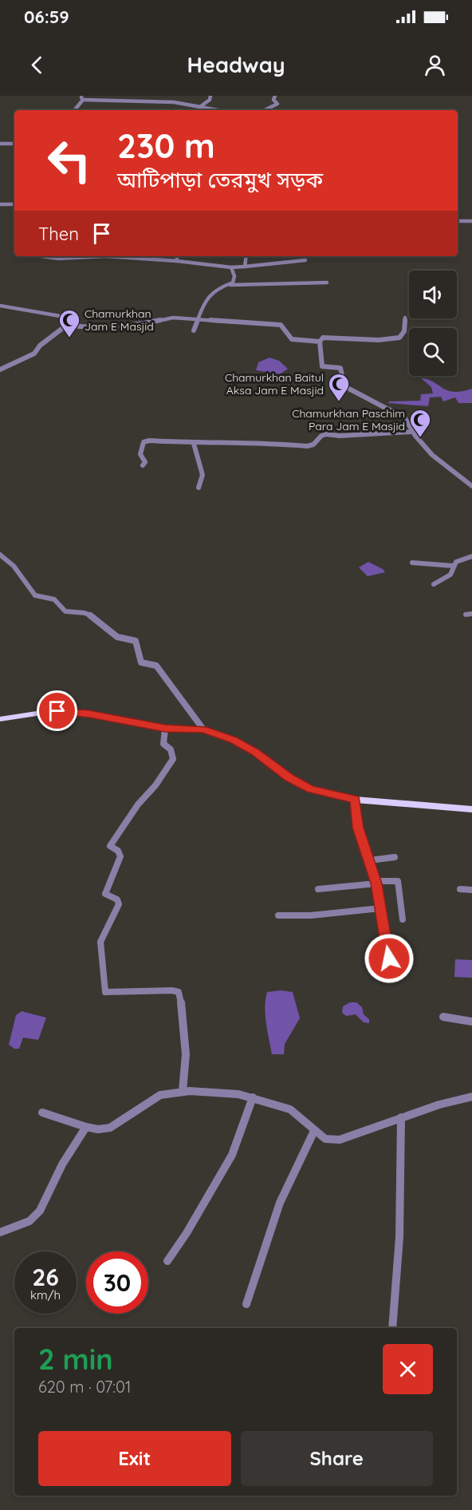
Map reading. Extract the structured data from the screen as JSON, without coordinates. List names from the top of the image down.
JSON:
{
  "places": {
    "mosque": ["Chamurkhan Jam E Masjid", "Chamurkhan Baitul Aksa Jam E Masjid", "Chamurkhan Paschim Para Jam E Masjid"]
  },
  "page": {
    "status": "06:59",
    "header": "Headway",
    "turn": ["230 m", "আটিপাড়া তেরমুখ সড়ক"],
    "then": "Then",
    "speed": "26 km/h",
    "limit": "30",
    "heading": ["2 min", "620 m · 07:01"],
    "buttons": ["Exit", "Share"]
  }
}
